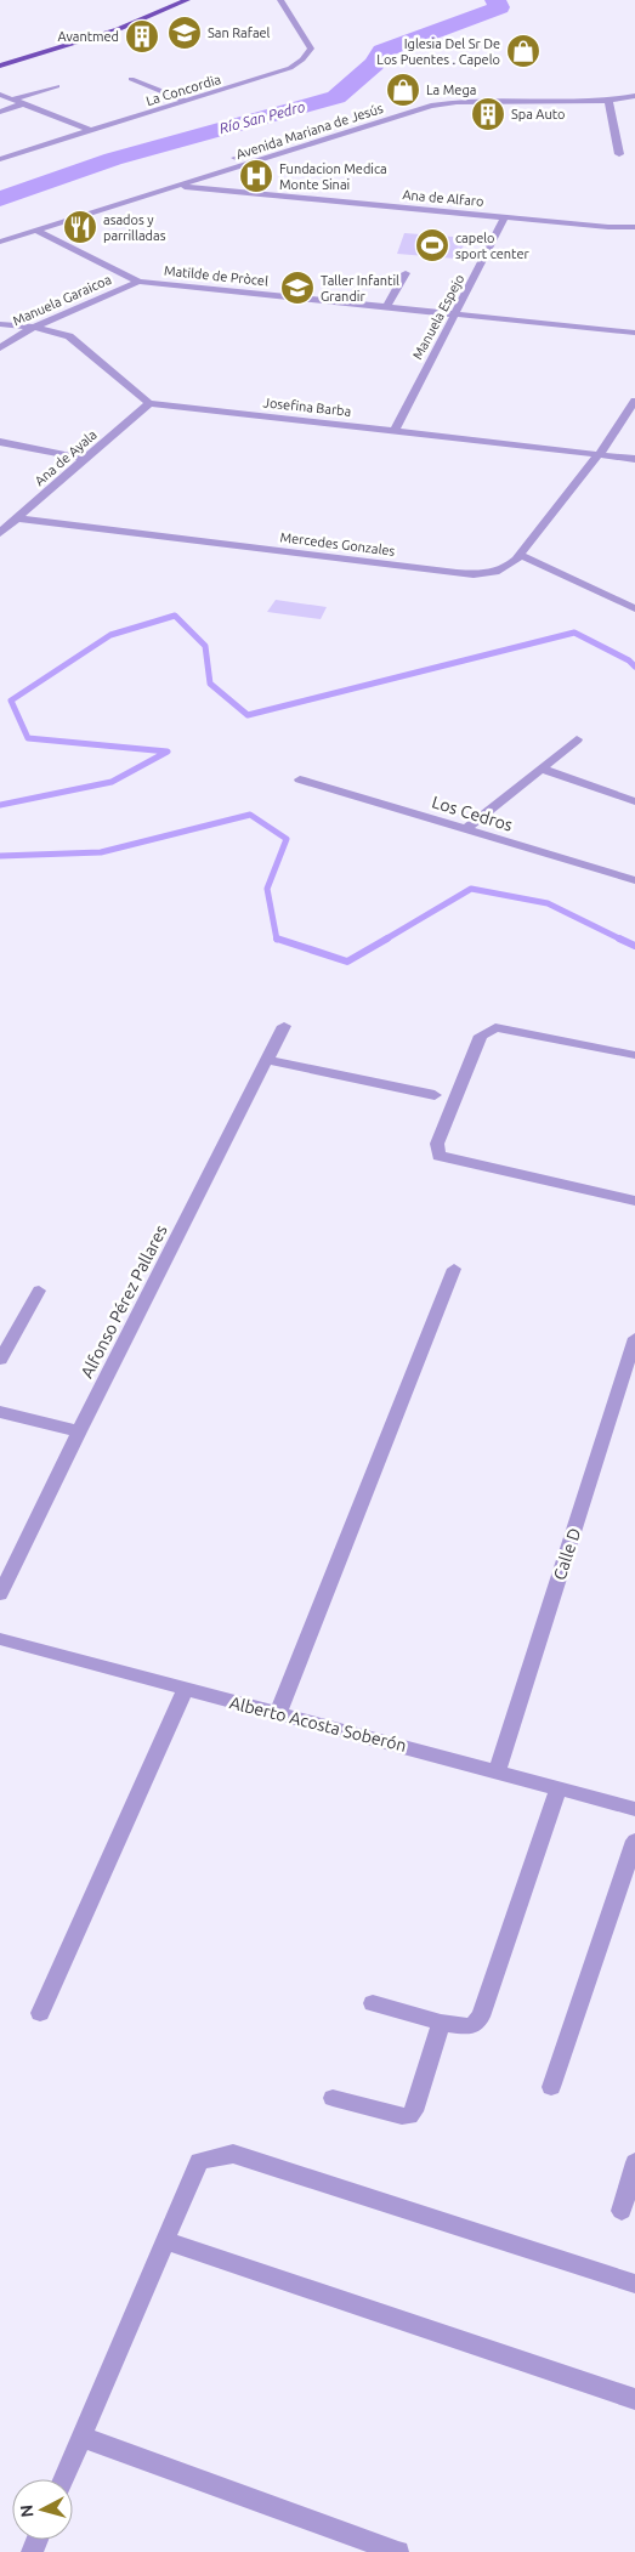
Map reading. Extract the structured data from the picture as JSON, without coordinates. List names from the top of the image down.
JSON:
{
  "streets": {
    "street": [
      "La Concordia",
      "Avenida Mariana de Jesús",
      "Ana de Alfaro",
      "Matilde de Pròcel",
      "Manuela Garaicoa",
      "Manuela Espejo",
      "Josefina Barba",
      "Ana de Ayala",
      "Mercedes Gonzales",
      "Los Cedros",
      "Alfonso Pérez Pallares",
      "Calle D",
      "Alberto Acosta Soberón"
    ]
  },
  "crossings": [
    ["Avenida Mariana de Jesús", "Ana de Alfaro"],
    ["Avenida Mariana de Jesús", "Matilde de Pròcel"],
    ["Ana de Alfaro", "Manuela Espejo"],
    ["Matilde de Pròcel", "Manuela Garaicoa"],
    ["Matilde de Pròcel", "Manuela Espejo"],
    ["Manuela Espejo", "Josefina Barba"],
    ["Josefina Barba", "Ana de Ayala"],
    ["Josefina Barba", "Mercedes Gonzales"],
    ["Ana de Ayala", "Mercedes Gonzales"],
    ["Calle D", "Alberto Acosta Soberón"]
  ],
  "water": ["Río San Pedro"],
  "places": {
    "school or university": ["San Rafael", "Taller Infantil Grandir"],
    "building": ["Avantmed", "Spa Auto"],
    "shop": ["Iglesia Del Sr De Los Puentes . Capelo", "La Mega"],
    "hospital": ["Fundacion Medica Monte Sinai"],
    "restaurant": ["asados y parrilladas"],
    "sports": ["capelo sport center"]
  },
  "north": "left"
}
